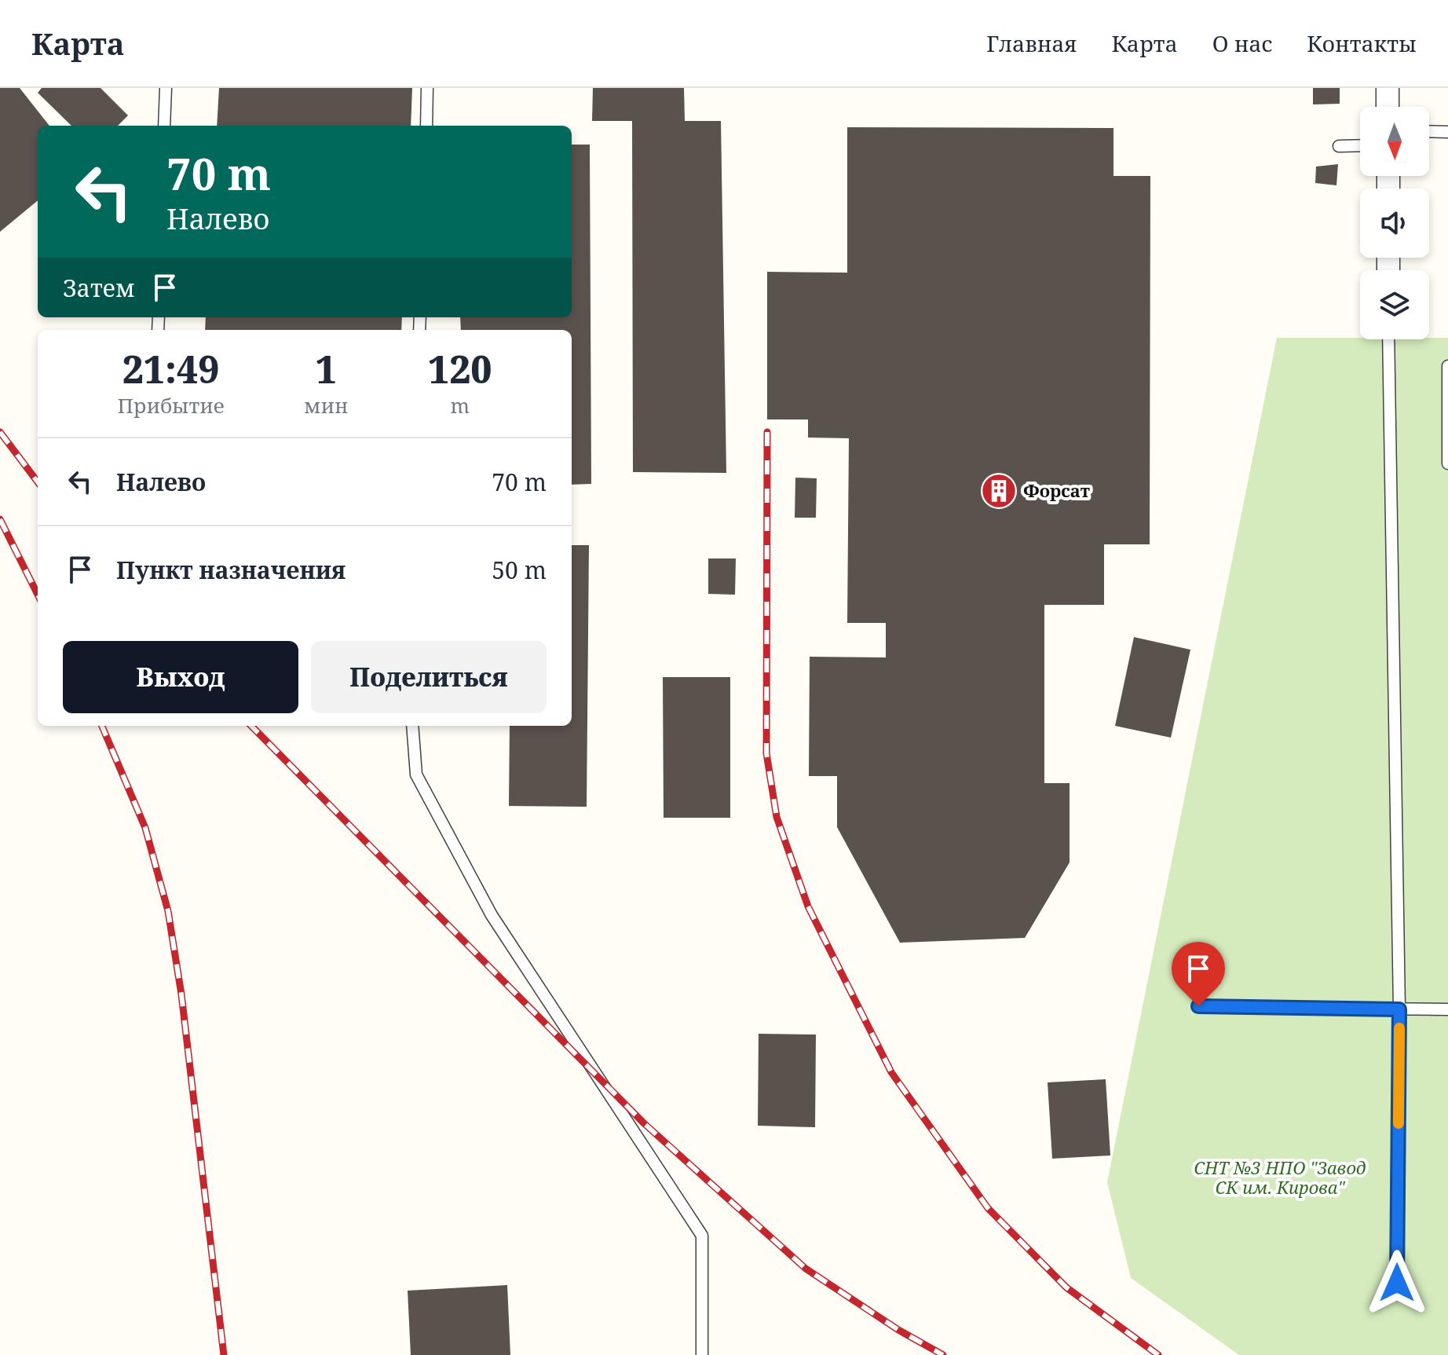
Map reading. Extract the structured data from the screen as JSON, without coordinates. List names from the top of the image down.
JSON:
{
  "parks": ["СНТ №3 НПО \"Завод СК им. Кирова\""],
  "places": {
    "building": ["Форсат"]
  },
  "north": "bottom",
  "page": {
    "header": "Карта",
    "nav": [
      "Главная",
      "Карта",
      "О нас",
      "Контакты"
    ],
    "turn": ["70 m", "Налево"],
    "then": "Затем",
    "eta": [
      "21:49",
      "Прибытие",
      "1",
      "мин",
      "120",
      "m"
    ],
    "list": [
      {
        "name": "Налево",
        "value": "70 m"
      },
      {
        "name": "Пункт назначения",
        "value": "50 m"
      }
    ],
    "buttons": ["Выход", "Поделиться"]
  }
}
